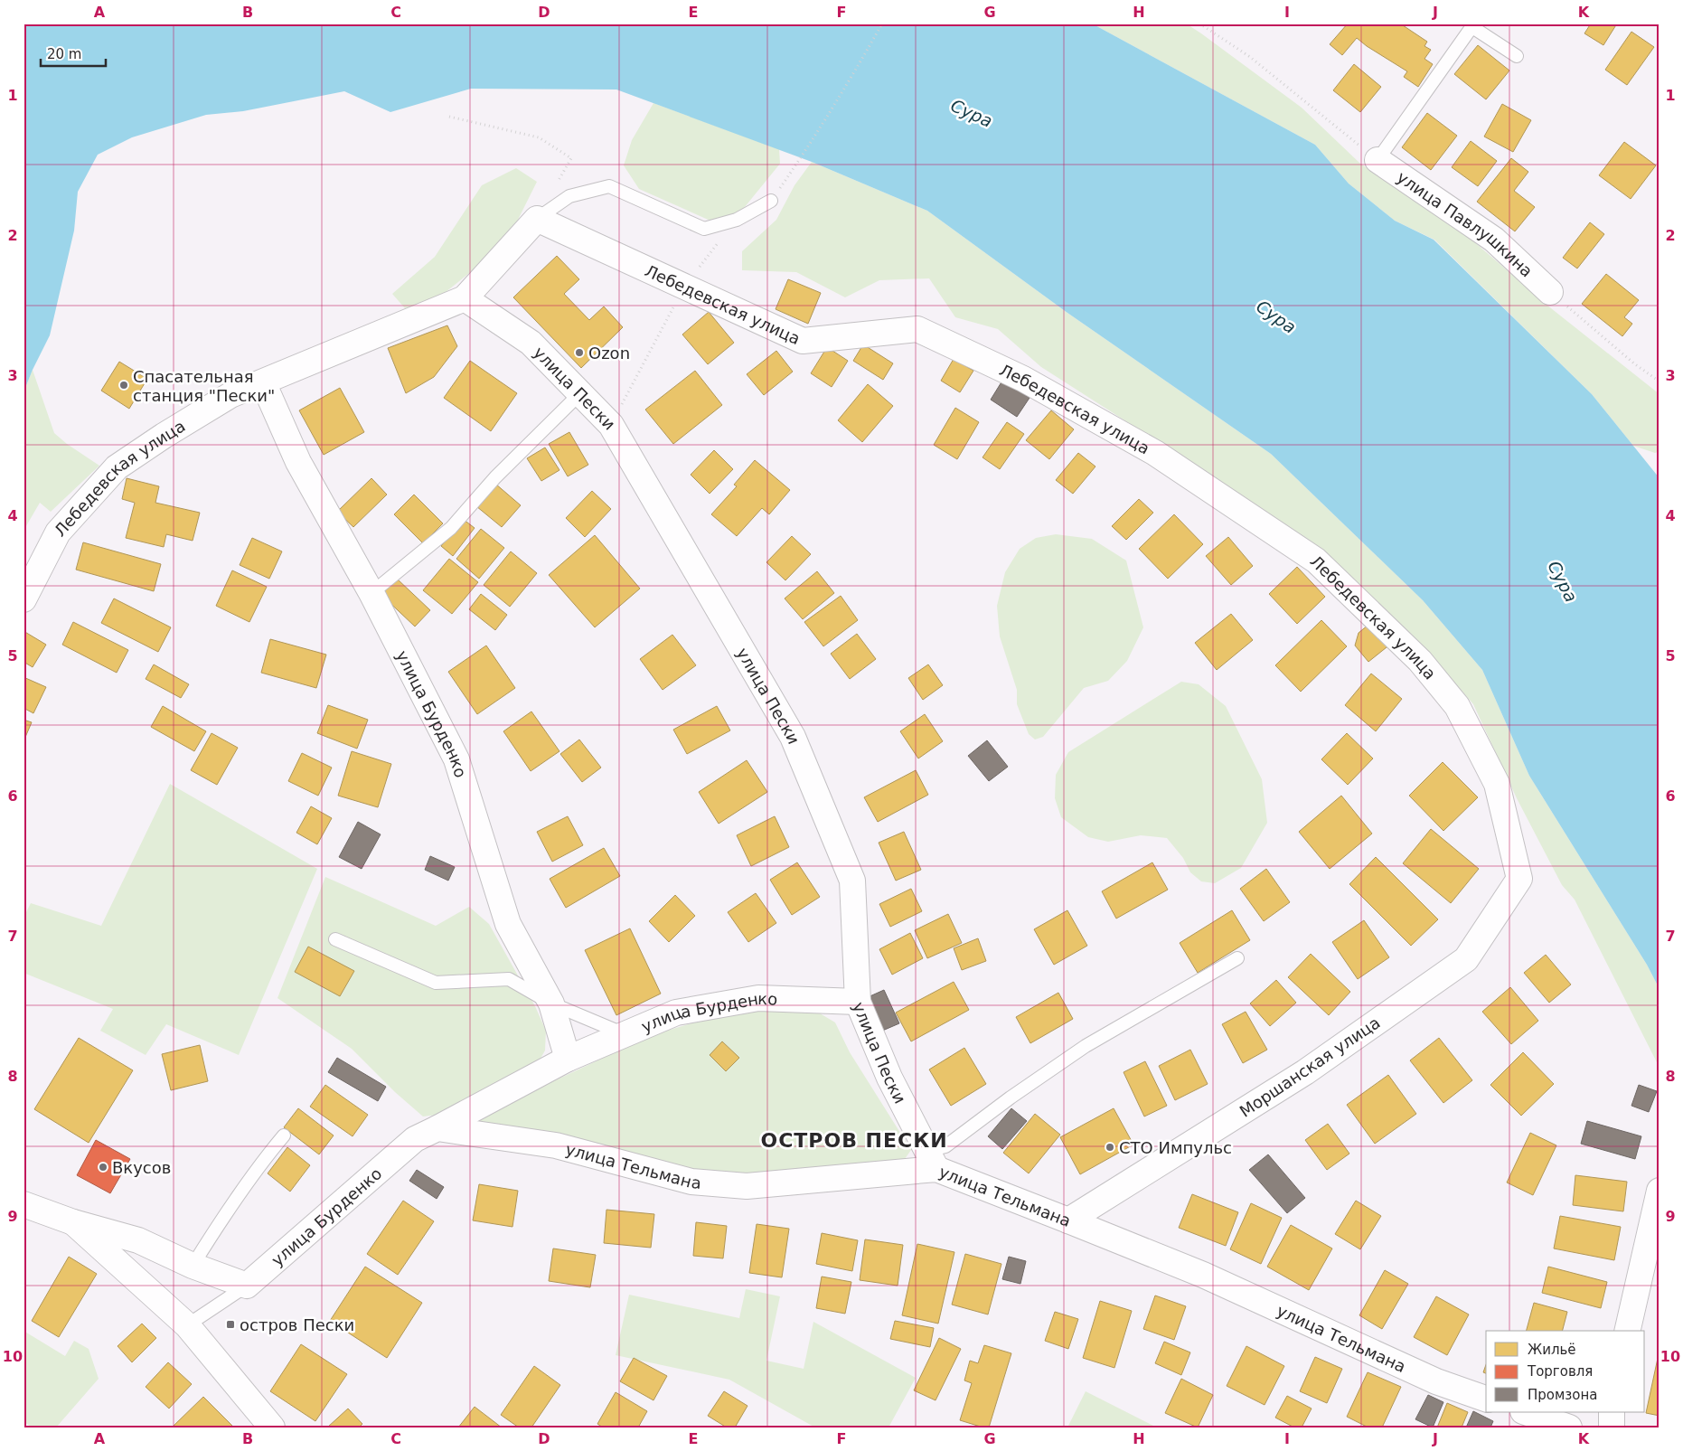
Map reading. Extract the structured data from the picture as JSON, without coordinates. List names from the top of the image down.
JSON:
{
  "streets": {
    "street": [
      "улица Павлушкина",
      "Лебедевская улица",
      "улица Пески",
      "улица Бурденко",
      "Моршанская улица",
      "улица Тельмана"
    ]
  },
  "crossings": [
    ["Лебедевская улица", "улица Пески"],
    ["Лебедевская улица", "улица Бурденко"],
    ["Лебедевская улица", "Моршанская улица"],
    ["улица Пески", "улица Бурденко"],
    ["улица Пески", "улица Тельмана"],
    ["улица Бурденко", "улица Тельмана"],
    ["Моршанская улица", "улица Тельмана"]
  ],
  "districts": ["ОСТРОВ ПЕСКИ"],
  "water": ["Сура"],
  "places": {
    "other": [
      "Ozon",
      "Спасательная станция \"Пески\"",
      "СТО Импульс",
      "Вкусов"
    ],
    "transit": ["остров Пески"]
  },
  "legend": ["Жильё", "Торговля", "Промзона"],
  "scale_bar": "20 m",
  "grid": {
    "columns": [
      "A",
      "B",
      "C",
      "D",
      "E",
      "F",
      "G",
      "H",
      "I",
      "J",
      "K"
    ],
    "rows": [
      "1",
      "2",
      "3",
      "4",
      "5",
      "6",
      "7",
      "8",
      "9",
      "10"
    ]
  }
}
